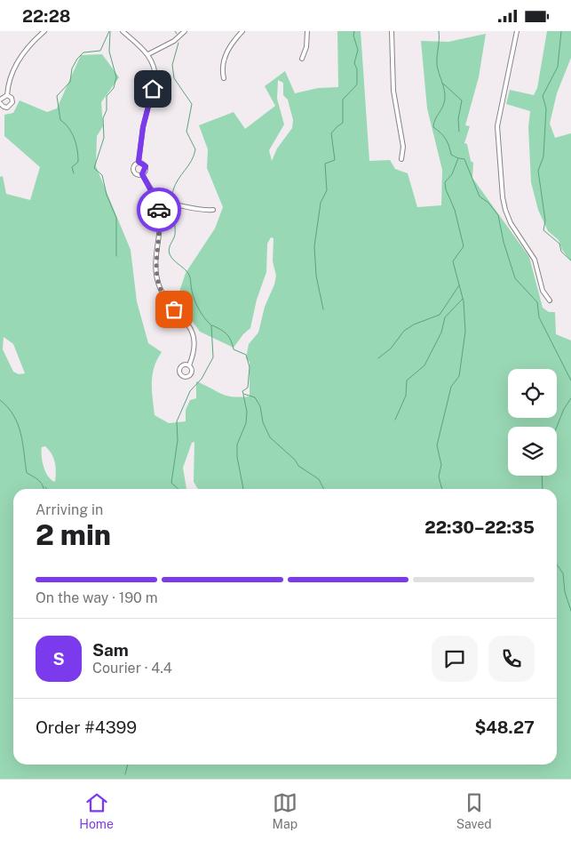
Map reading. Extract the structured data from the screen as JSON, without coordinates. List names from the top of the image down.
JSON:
{
  "page": {
    "status": "22:28",
    "heading": ["2 min", "Arriving in", "22:30–22:35"],
    "panel": [
      "Sam",
      "Courier · 4.4",
      "Order #4399",
      "$48.27"
    ],
    "bar": "On the way · 190 m",
    "round": "S",
    "tabs": ["Home", "Map", "Saved"]
  }
}
